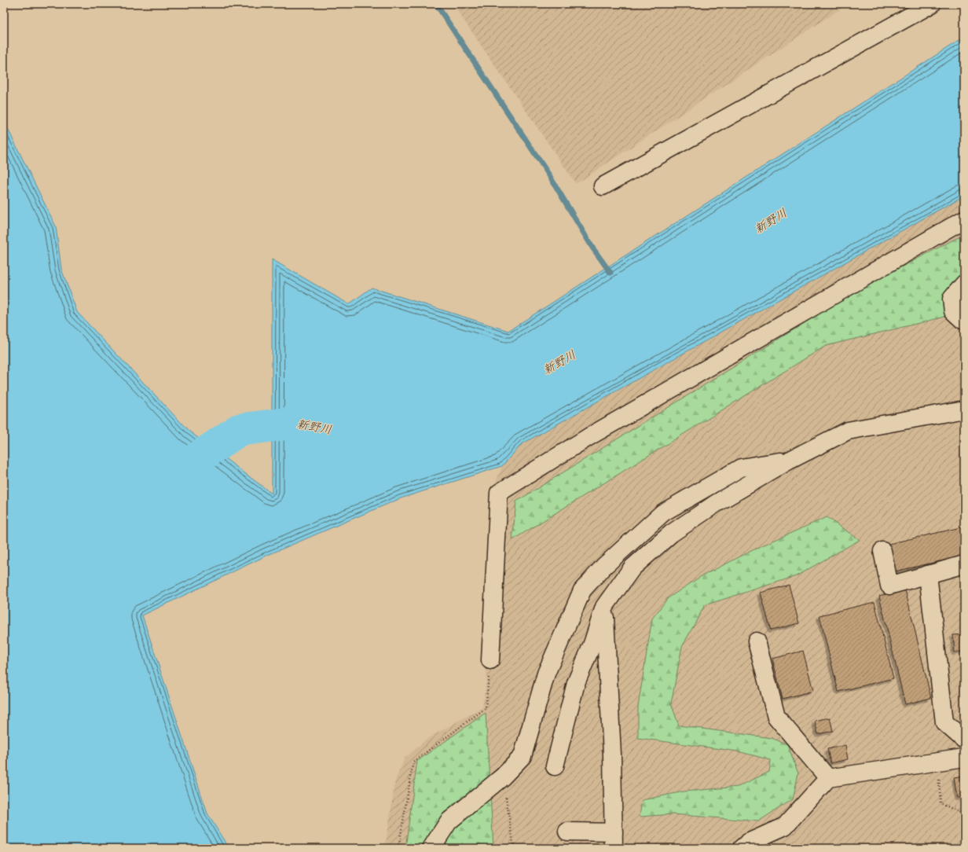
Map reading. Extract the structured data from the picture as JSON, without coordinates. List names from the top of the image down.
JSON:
{
  "water": ["新野川"]
}
